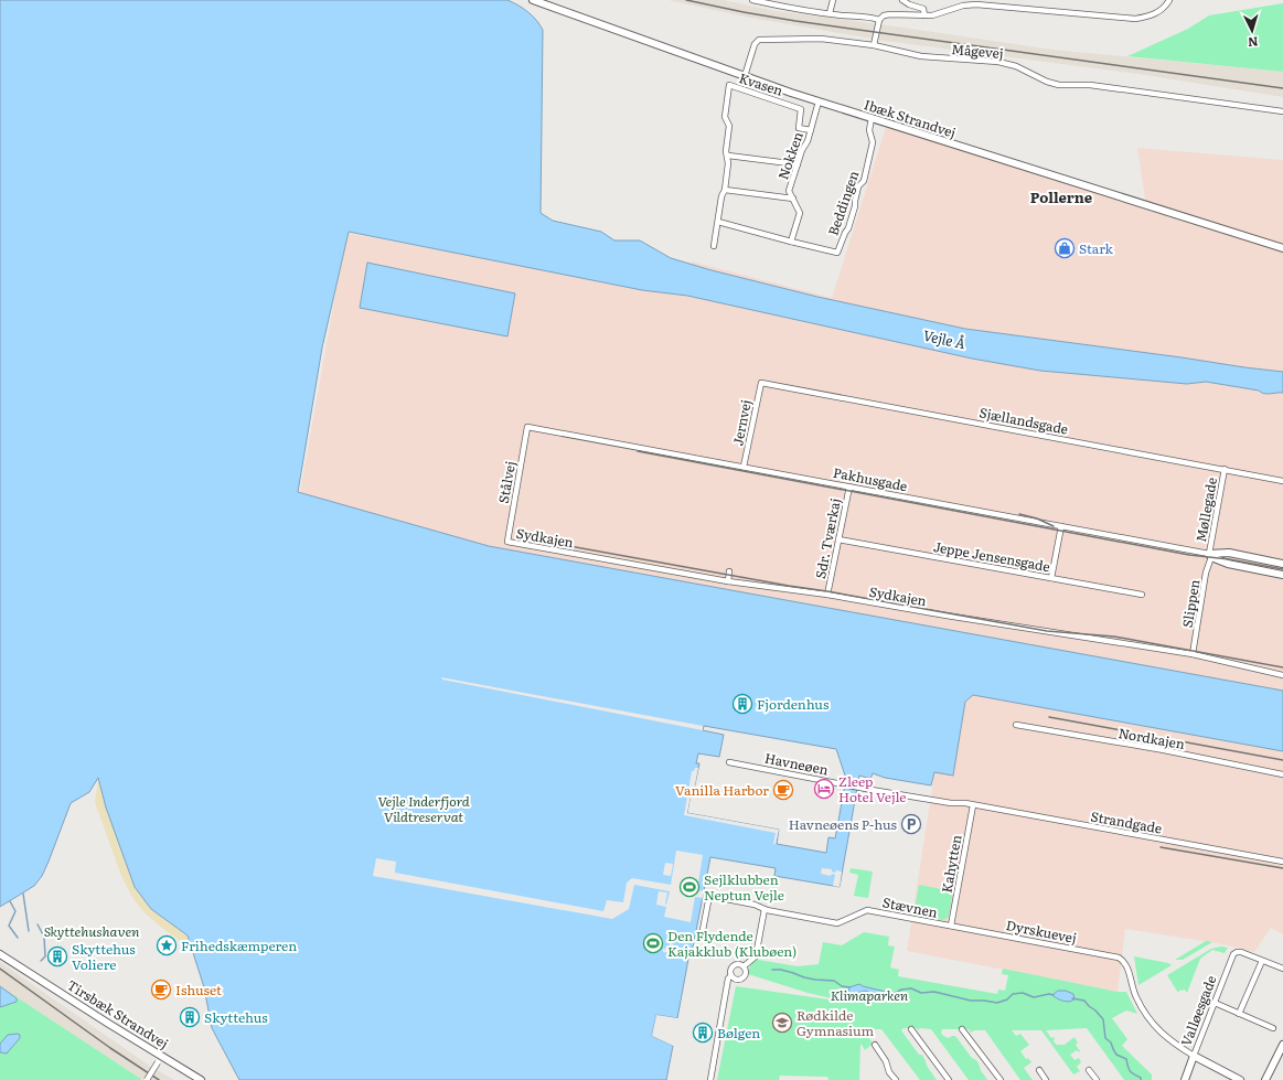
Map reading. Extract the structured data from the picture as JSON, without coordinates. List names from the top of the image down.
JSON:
{
  "streets": {
    "street": [
      "Mågevej",
      "Kvasen",
      "Ibæk Strandvej",
      "Nokken",
      "Beddingen",
      "Sjællandsgade",
      "Jernvej",
      "Pakhusgade",
      "Stålvej",
      "Møllegade",
      "Sydkajen",
      "Sdr. Tværkaj",
      "Jeppe Jensensgade",
      "Slippen",
      "Nordkajen",
      "Havneøen",
      "Strandgade",
      "Kahytten",
      "Stævnen",
      "Dyrskuevej",
      "Valløesgade",
      "Tirsbæk Strandvej"
    ]
  },
  "crossings": [
    ["Mågevej", "Ibæk Strandvej"],
    ["Kvasen", "Nokken"],
    ["Kvasen", "Beddingen"],
    ["Ibæk Strandvej", "Nokken"],
    ["Ibæk Strandvej", "Beddingen"],
    ["Nokken", "Beddingen"],
    ["Sjællandsgade", "Jernvej"],
    ["Sjællandsgade", "Møllegade"],
    ["Jernvej", "Pakhusgade"],
    ["Pakhusgade", "Stålvej"],
    ["Pakhusgade", "Møllegade"],
    ["Pakhusgade", "Sdr. Tværkaj"],
    ["Pakhusgade", "Slippen"],
    ["Stålvej", "Sydkajen"],
    ["Møllegade", "Slippen"],
    ["Sydkajen", "Sdr. Tværkaj"],
    ["Sydkajen", "Slippen"],
    ["Sdr. Tværkaj", "Jeppe Jensensgade"],
    ["Havneøen", "Strandgade"],
    ["Strandgade", "Kahytten"],
    ["Kahytten", "Stævnen"],
    ["Kahytten", "Dyrskuevej"],
    ["Stævnen", "Dyrskuevej"],
    ["Dyrskuevej", "Valløesgade"]
  ],
  "districts": ["Pollerne"],
  "water": ["Vejle Å"],
  "parks": ["Vejle Inderfjord Vildtreservat", "Skyttehushaven", "Klimaparken"],
  "places": {
    "shop": ["Stark"],
    "building": [
      "Fjordenhus",
      "Skyttehus Voliere",
      "Skyttehus",
      "Bølgen"
    ],
    "hotel": ["Zleep Hotel Vejle"],
    "cafe": ["Vanilla Harbor", "Ishuset"],
    "parking": ["Havneøens P-hus"],
    "sports": ["Sejlklubben Neptun Vejle", "Den Flydende Kajakklub (Klubøen)"],
    "place": ["Frihedskæmperen"],
    "school or university": ["Rødkilde Gymnasium"]
  },
  "north": "bottom"
}
